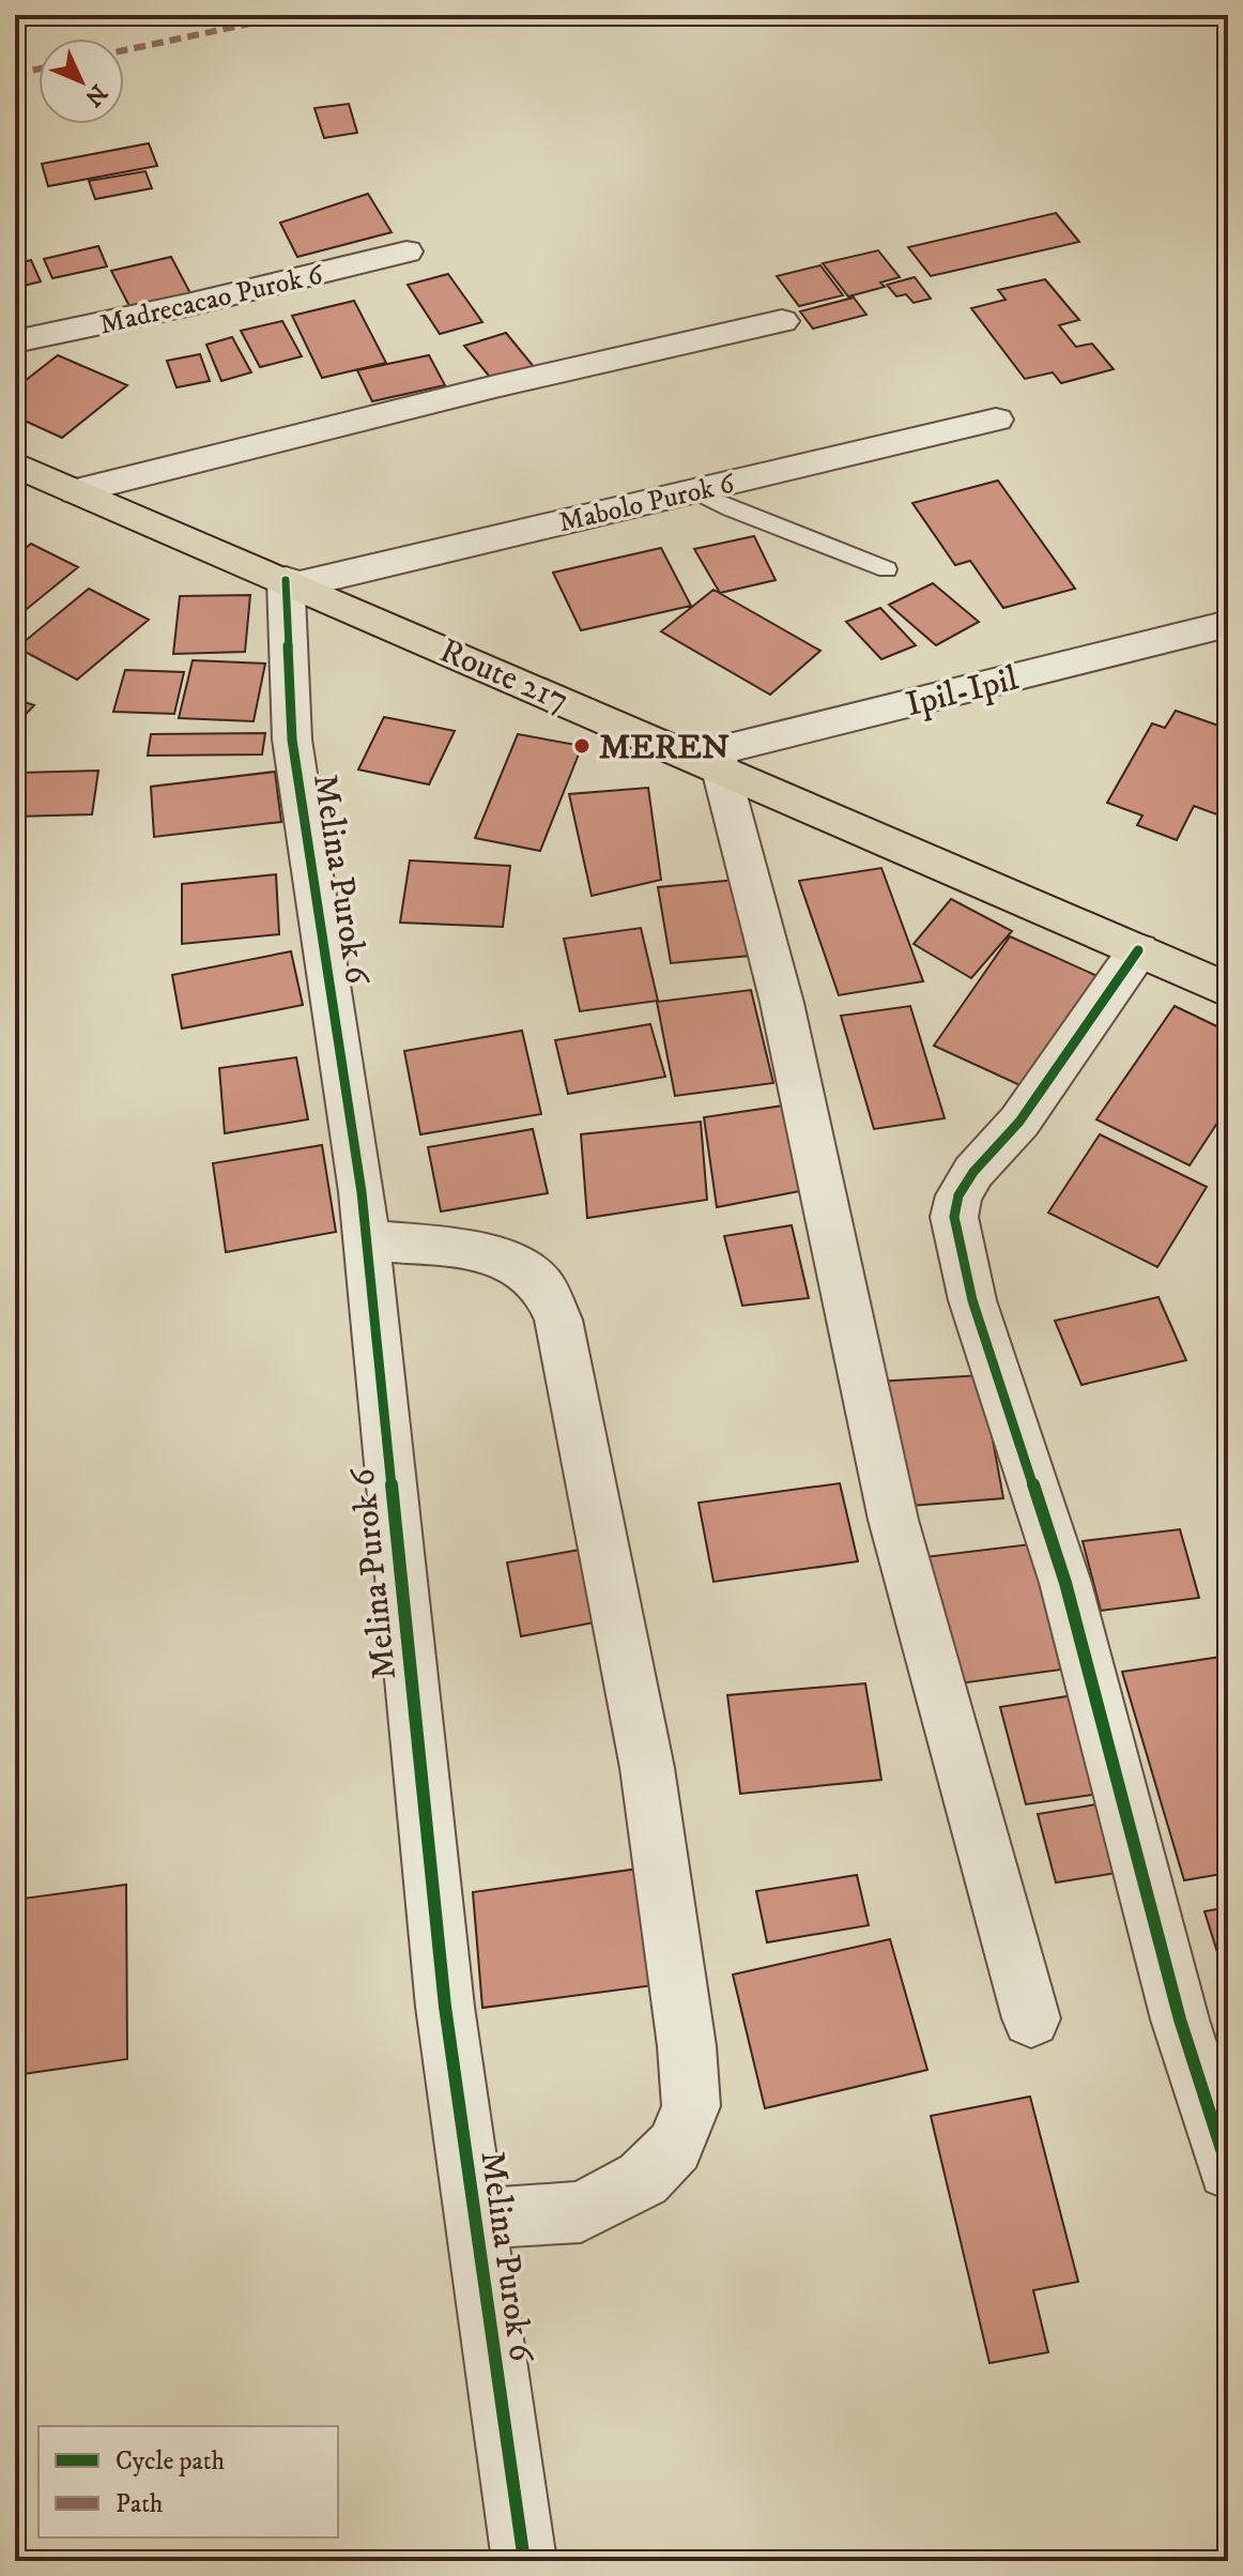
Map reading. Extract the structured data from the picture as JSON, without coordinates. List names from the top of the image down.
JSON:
{
  "streets": {
    "main road": ["Route 217"],
    "street": [
      "Madrecacao Purok 6",
      "Mabolo Purok 6",
      "Ipil-Ipil",
      "Melina Purok 6"
    ]
  },
  "crossings": [
    ["Mabolo Purok 6", "Route 217"],
    ["Mabolo Purok 6", "Melina Purok 6"],
    ["Route 217", "Ipil-Ipil"],
    ["Route 217", "Melina Purok 6"]
  ],
  "places": ["MEREN"],
  "legend": ["Cycle path", "Path"],
  "north": "bottom right"
}
